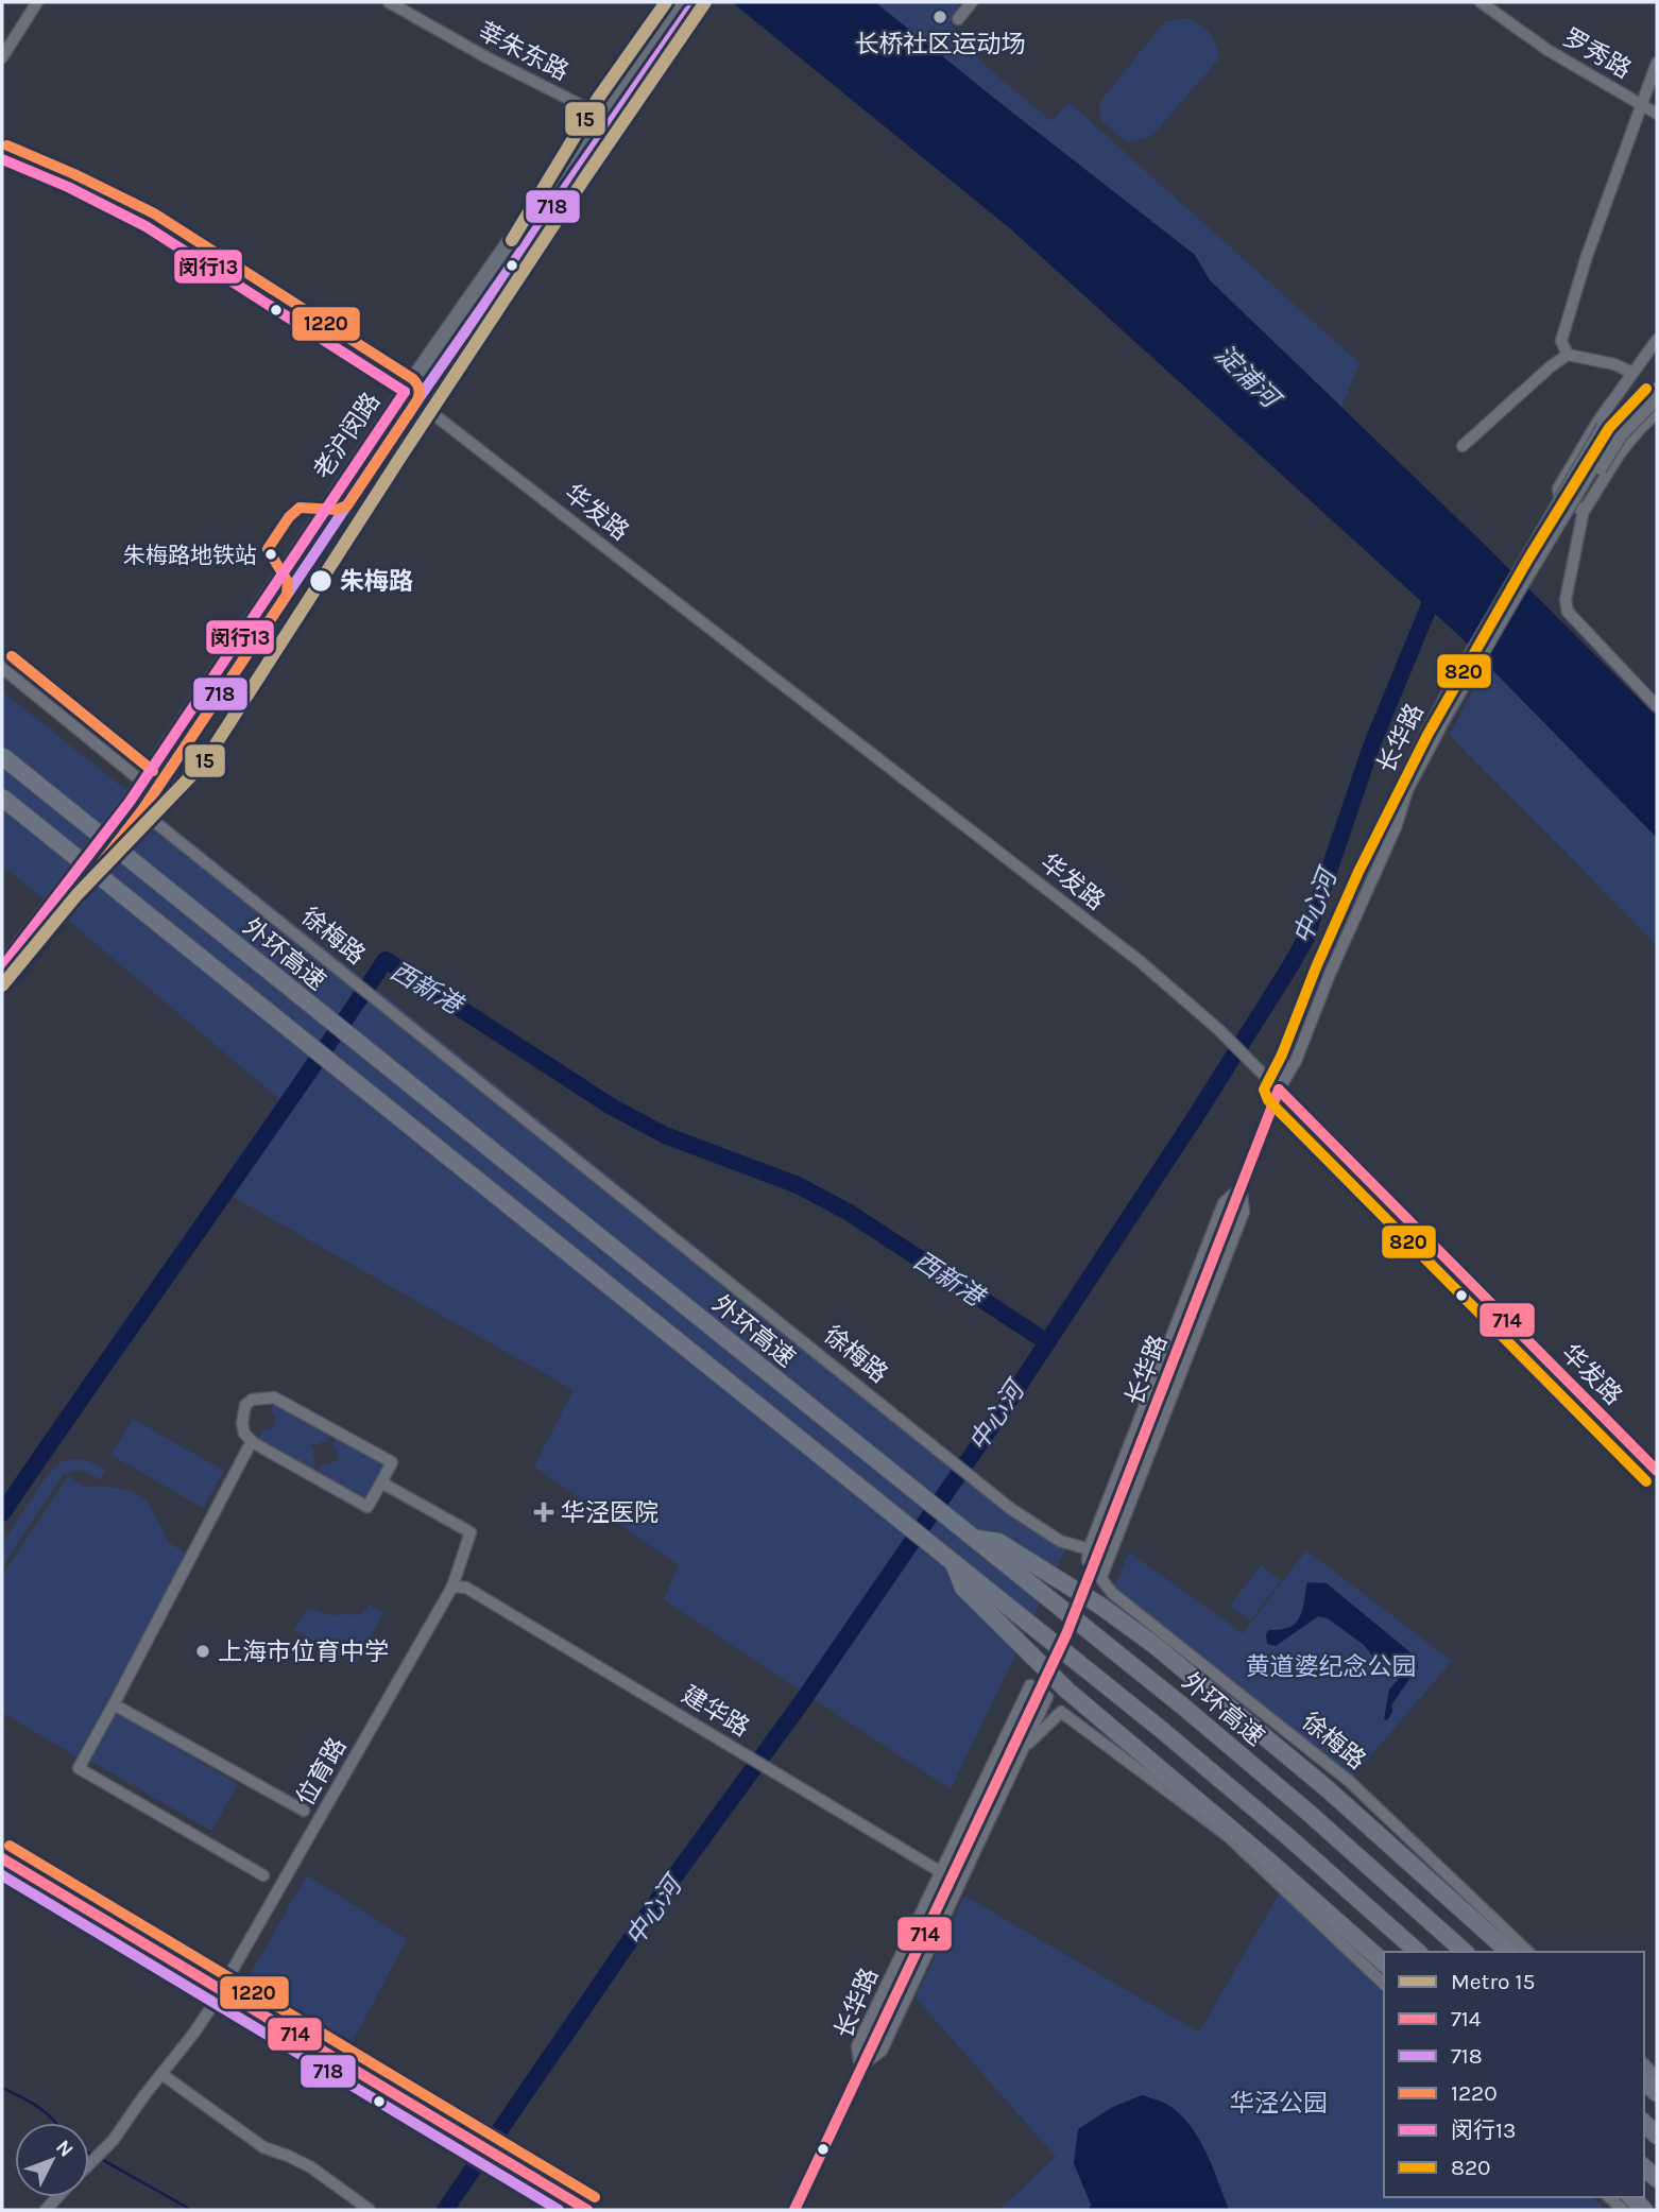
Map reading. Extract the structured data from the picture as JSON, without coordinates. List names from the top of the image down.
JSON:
{
  "streets": {
    "highway": ["外环高速"],
    "main road": ["老沪闵路"],
    "street": [
      "莘朱东路",
      "罗秀路",
      "华发路",
      "长华路",
      "徐梅路",
      "建华路",
      "位育路"
    ]
  },
  "crossings": [
    ["莘朱东路", "老沪闵路"],
    ["老沪闵路", "华发路"],
    ["老沪闵路", "徐梅路"],
    ["华发路", "长华路"],
    ["长华路", "徐梅路"],
    ["长华路", "建华路"],
    ["建华路", "位育路"]
  ],
  "water": ["淀浦河", "中心河", "西新港"],
  "parks": ["黄道婆纪念公园", "华泾公园"],
  "places": {
    "other": [
      "长桥社区运动场",
      "朱梅路地铁站",
      "朱梅路",
      "上海市位育中学"
    ],
    "health": ["华泾医院"]
  },
  "lines": [
    "metro line 15",
    "transit line 718",
    "transit line 1220",
    "transit line 闵行13",
    "transit line 820",
    "transit line 714"
  ],
  "legend": [
    "Metro 15",
    "714",
    "718",
    "1220",
    "闵行13",
    "820"
  ],
  "north": "top right"
}
